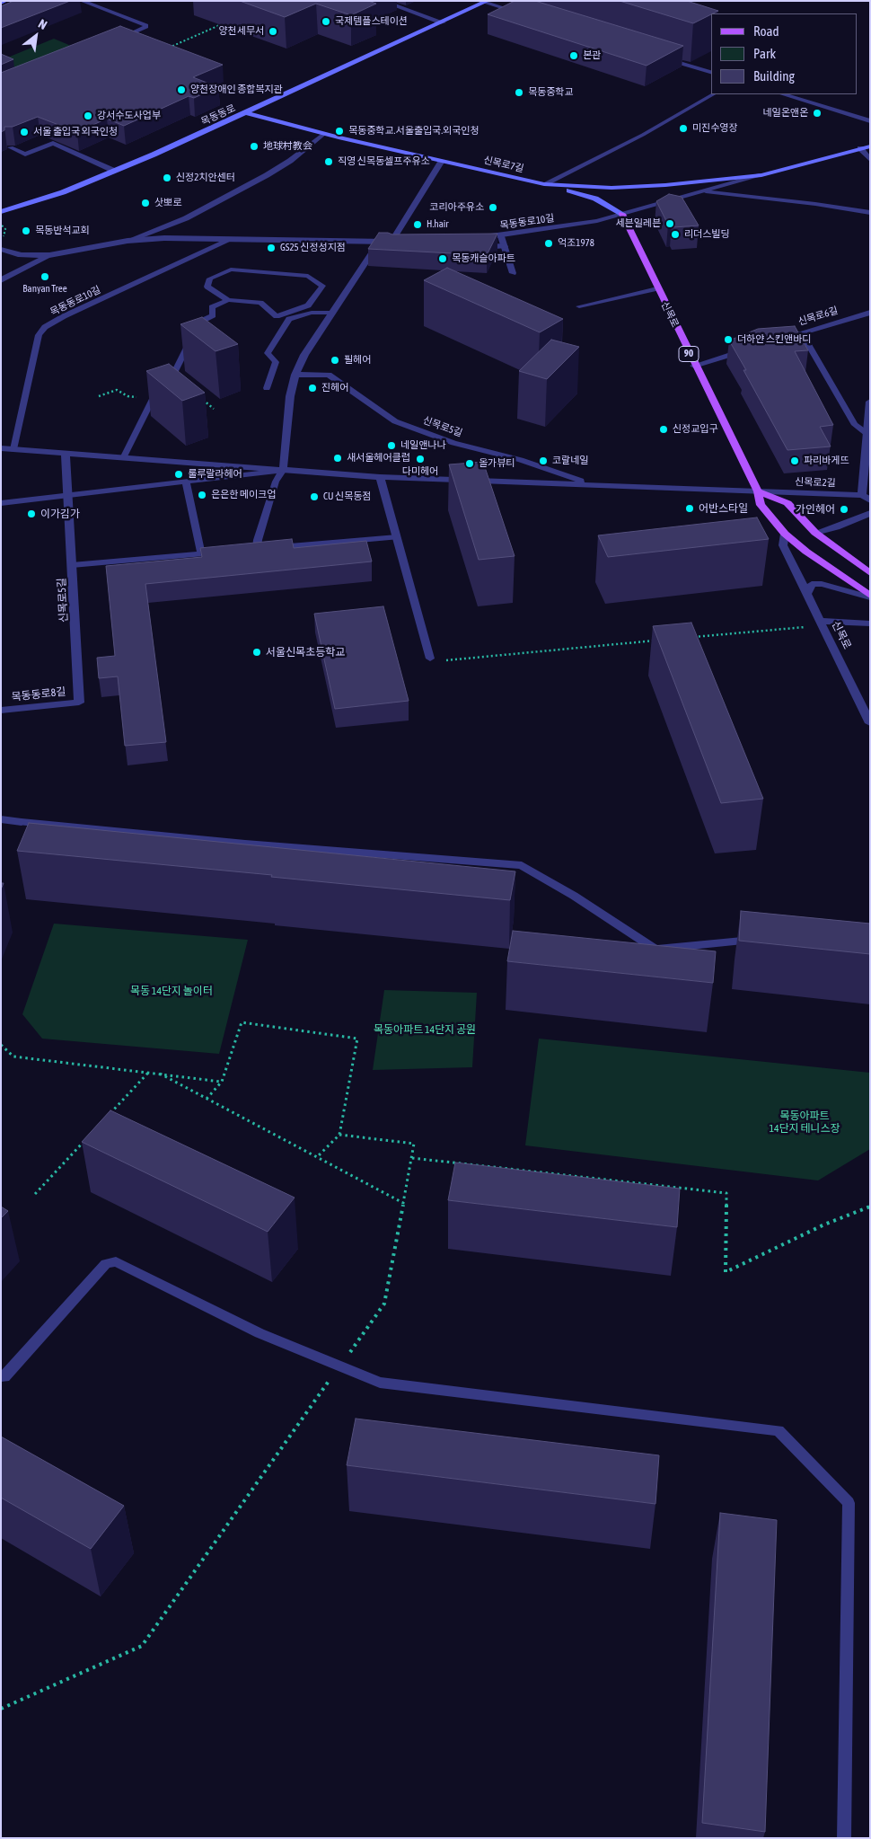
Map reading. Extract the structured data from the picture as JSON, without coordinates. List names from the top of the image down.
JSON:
{
  "streets": {
    "main road": [
      "목동동로",
      "신목로7길",
      "신목로",
      "90"
    ],
    "street": [
      "목동동로10길",
      "신목로6길",
      "신목로5길",
      "신목로2길",
      "목동동로8길"
    ]
  },
  "crossings": [
    ["목동동로", "신목로7길"],
    ["목동동로10길", "신목로"],
    ["목동동로10길", "신목로5길"],
    ["신목로", "신목로5길"],
    ["신목로", "신목로2길"],
    ["신목로5길", "신목로2길"],
    ["신목로5길", "목동동로8길"]
  ],
  "parks": ["목동 14단지 놀이터", "목동아파트 14단지 공원", "목동아파트 14단지 테니스장"],
  "places": [
    "국제템플스테이션",
    "양천세무서",
    "본관",
    "양천장애인 종합복지관",
    "목동중학교",
    "네일온앤온",
    "강서수도사업부",
    "미진수영장",
    "목동중학교.서울출입국.외국인청",
    "서울 출입국 외국인청",
    "地球村教会",
    "직영 신목동셀프주유소",
    "신정2치안센터",
    "삿뽀로",
    "코리아주유소",
    "세븐일레븐",
    "H.hair",
    "목동반석교회",
    "리더스빌딩",
    "억조1978",
    "GS25 신정성지점",
    "목동캐슬아파트",
    "Banyan Tree",
    "더하얀 스킨앤바디",
    "필헤어",
    "진헤어",
    "신정교입구",
    "네일앤나나",
    "새서울헤어클럽",
    "다미헤어",
    "코랄네일",
    "파리바게뜨",
    "올가뷰티",
    "룰루랄라헤어",
    "은은한 메이크업",
    "CU 신목동점",
    "어반스타일",
    "가인헤어",
    "이가김가",
    "서울신목초등학교"
  ],
  "legend": ["Road", "Park", "Building"],
  "north": "top right"
}
